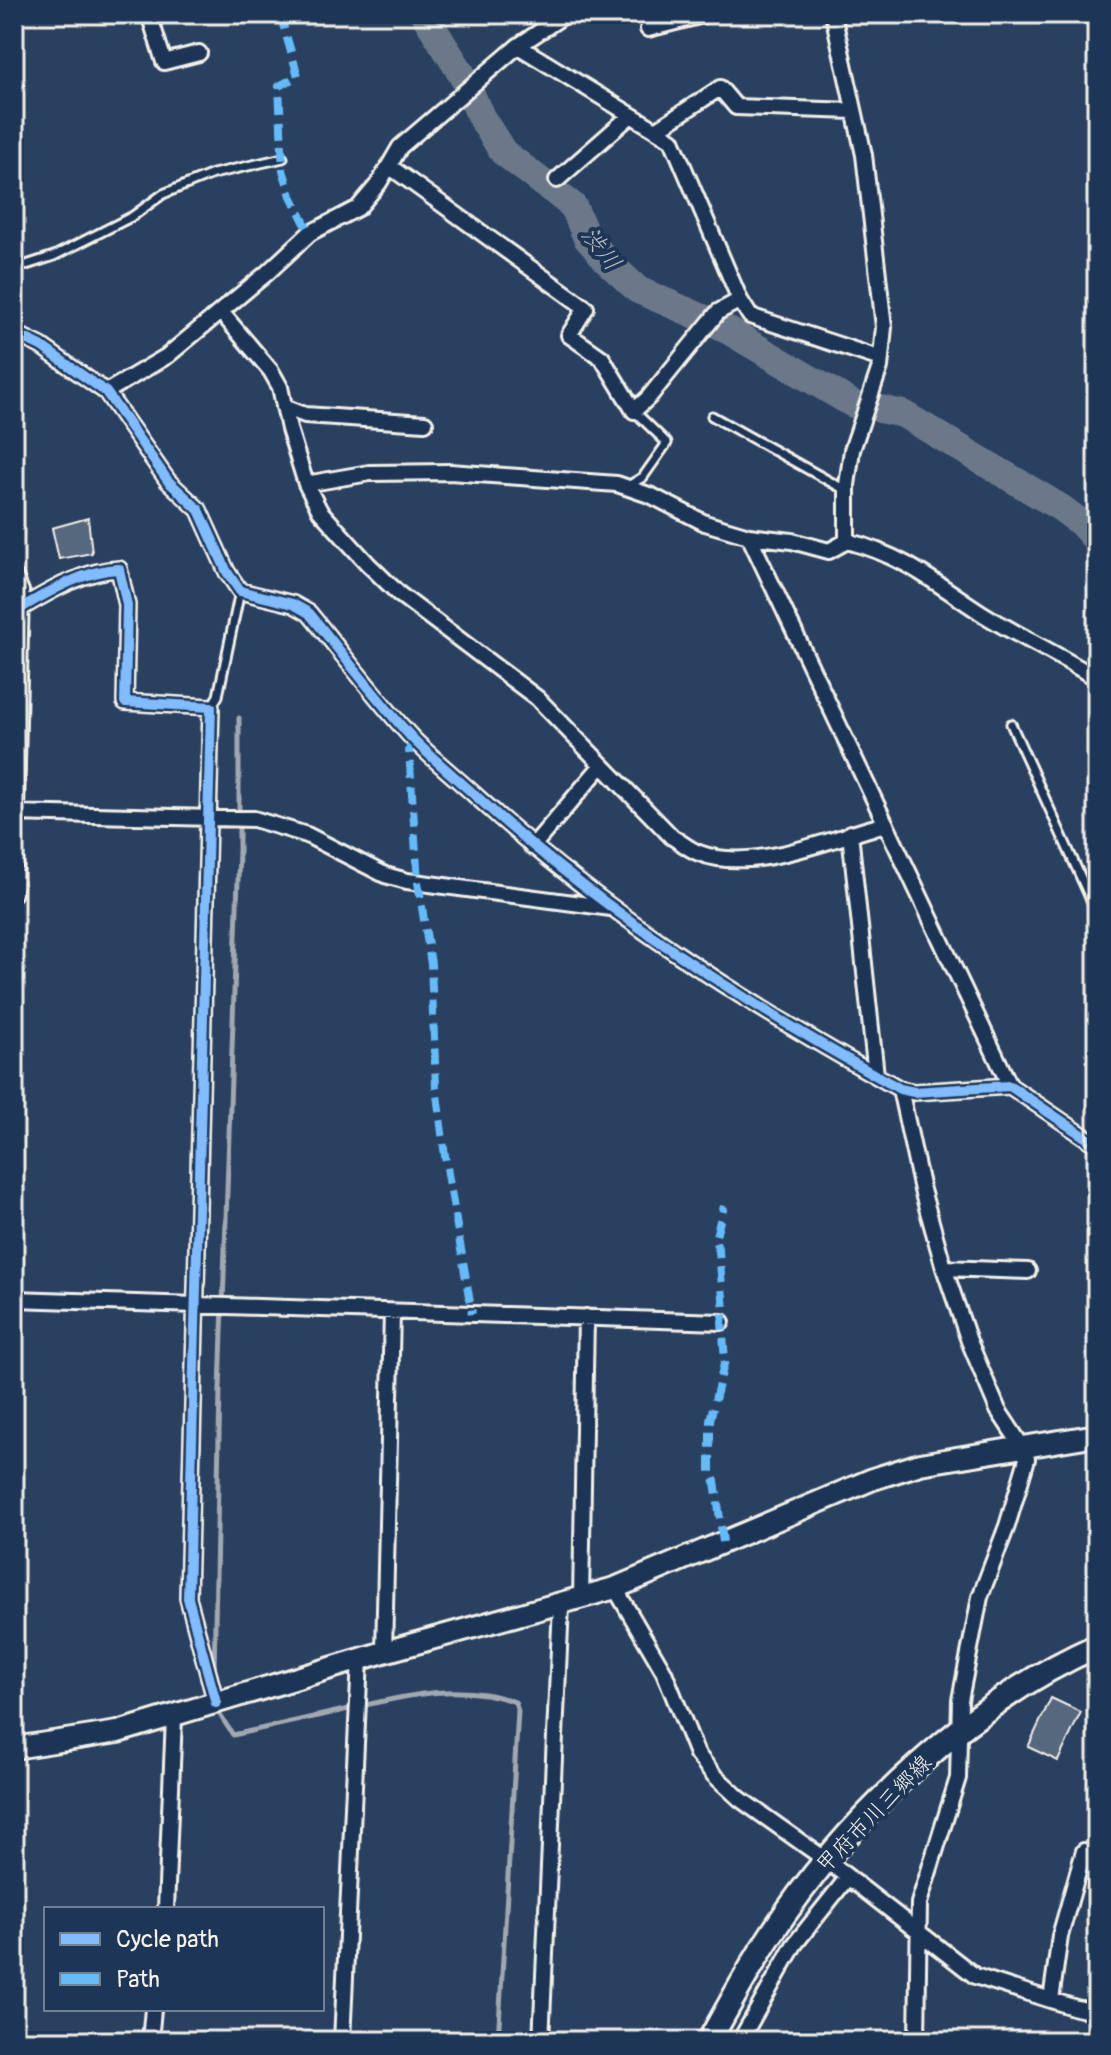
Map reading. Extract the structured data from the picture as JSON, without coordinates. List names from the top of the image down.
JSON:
{
  "streets": {
    "main road": ["甲府市川三郷線"]
  },
  "water": ["渋川"],
  "legend": ["Cycle path", "Path"]
}
